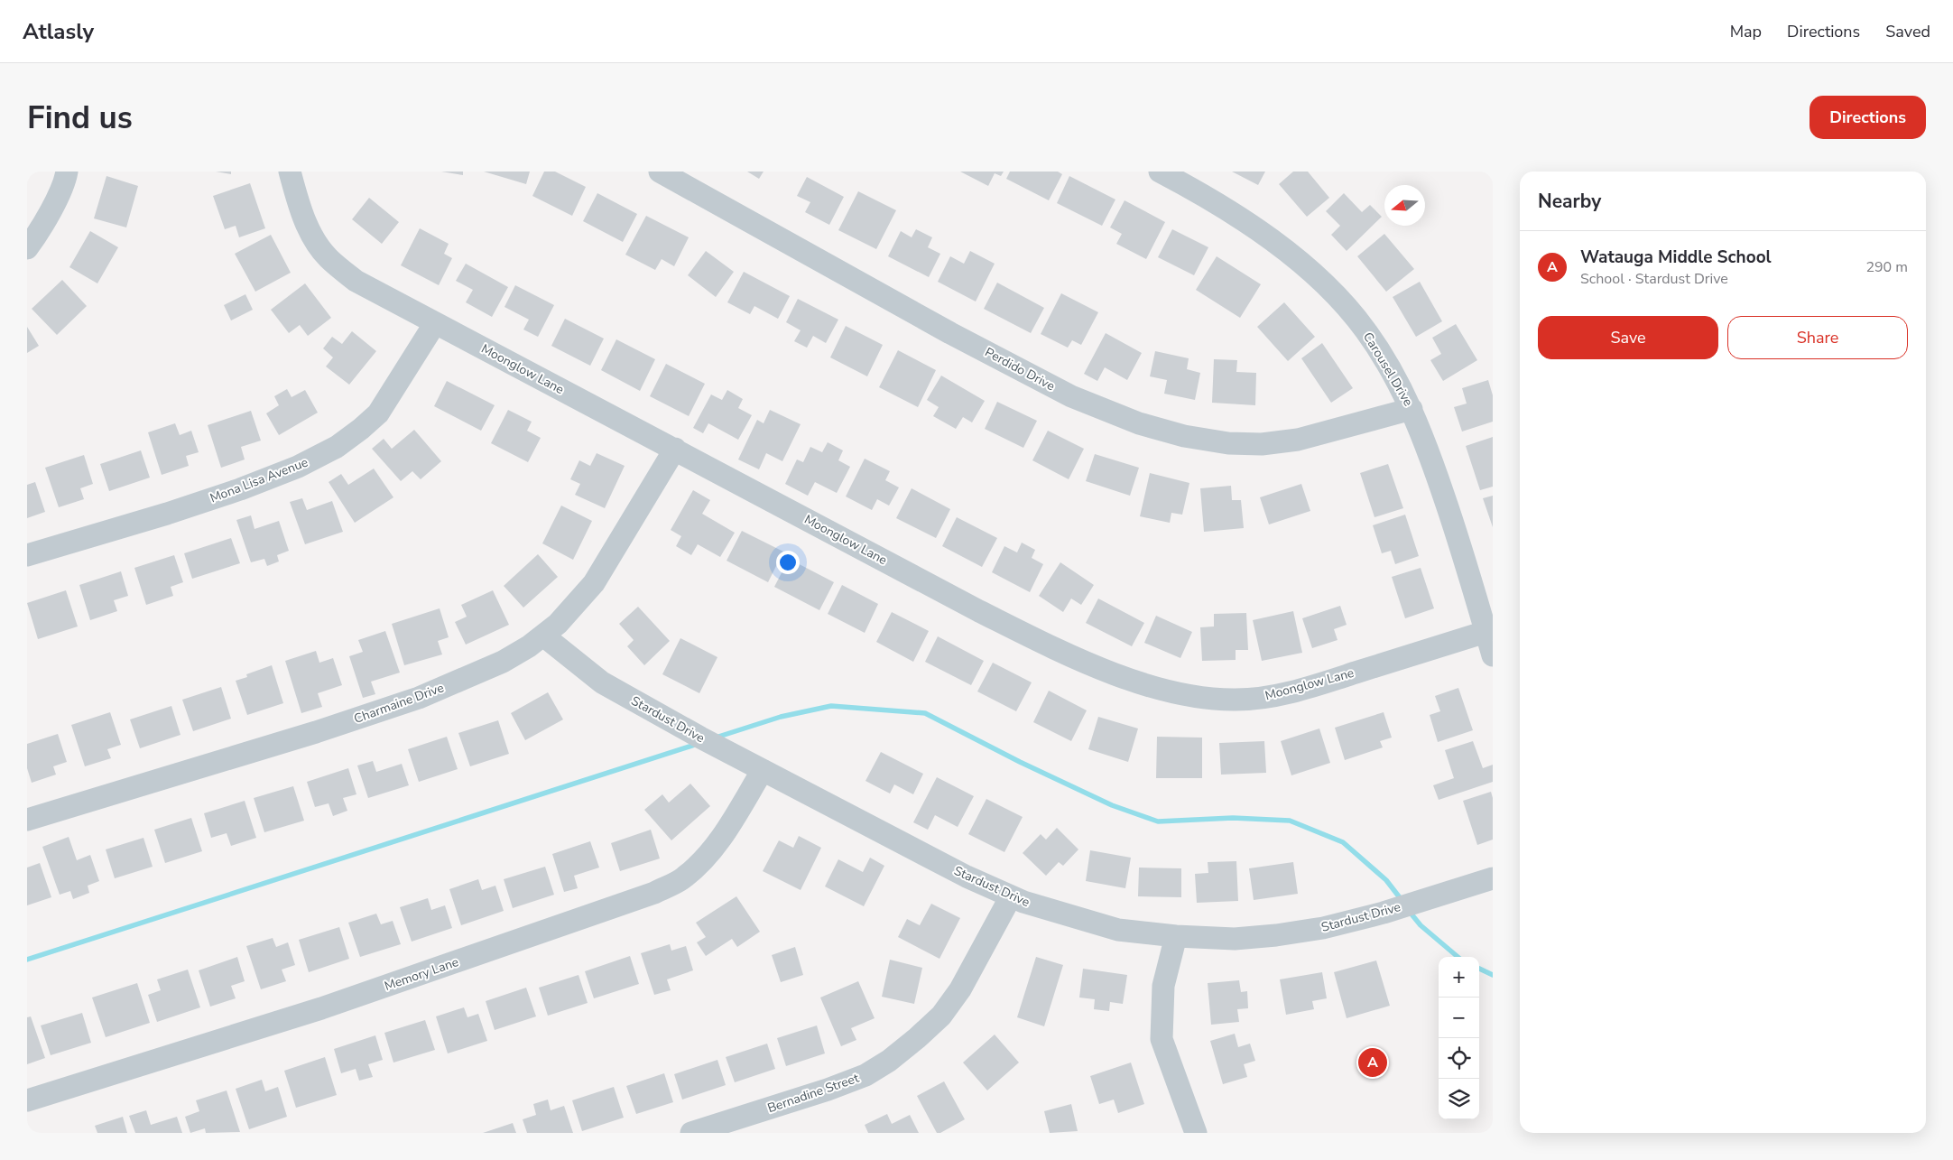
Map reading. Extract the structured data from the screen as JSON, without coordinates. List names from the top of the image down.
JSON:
{
  "streets": {
    "street": [
      "Moonglow Lane",
      "Perdido Drive",
      "Carousel Drive",
      "Mona Lisa Avenue",
      "Charmaine Drive",
      "Stardust Drive",
      "Memory Lane",
      "Bernadine Street"
    ]
  },
  "crossings": [
    ["Moonglow Lane", "Carousel Drive"],
    ["Moonglow Lane", "Mona Lisa Avenue"],
    ["Moonglow Lane", "Charmaine Drive"],
    ["Perdido Drive", "Carousel Drive"],
    ["Charmaine Drive", "Stardust Drive"],
    ["Stardust Drive", "Memory Lane"],
    ["Stardust Drive", "Bernadine Street"]
  ],
  "north": "left",
  "page": {
    "header": "Atlasly",
    "nav": ["Map", "Directions", "Saved"],
    "buttons": [
      "Directions",
      ["Save", "Share"]
    ],
    "title": "Find us",
    "heading": "Nearby",
    "list": [
      {
        "mark": "A",
        "name": "Watauga Middle School",
        "note": "School · Stardust Drive",
        "value": "290 m"
      }
    ],
    "map_buttons": ["+", "−"],
    "pins": "A"
  }
}
